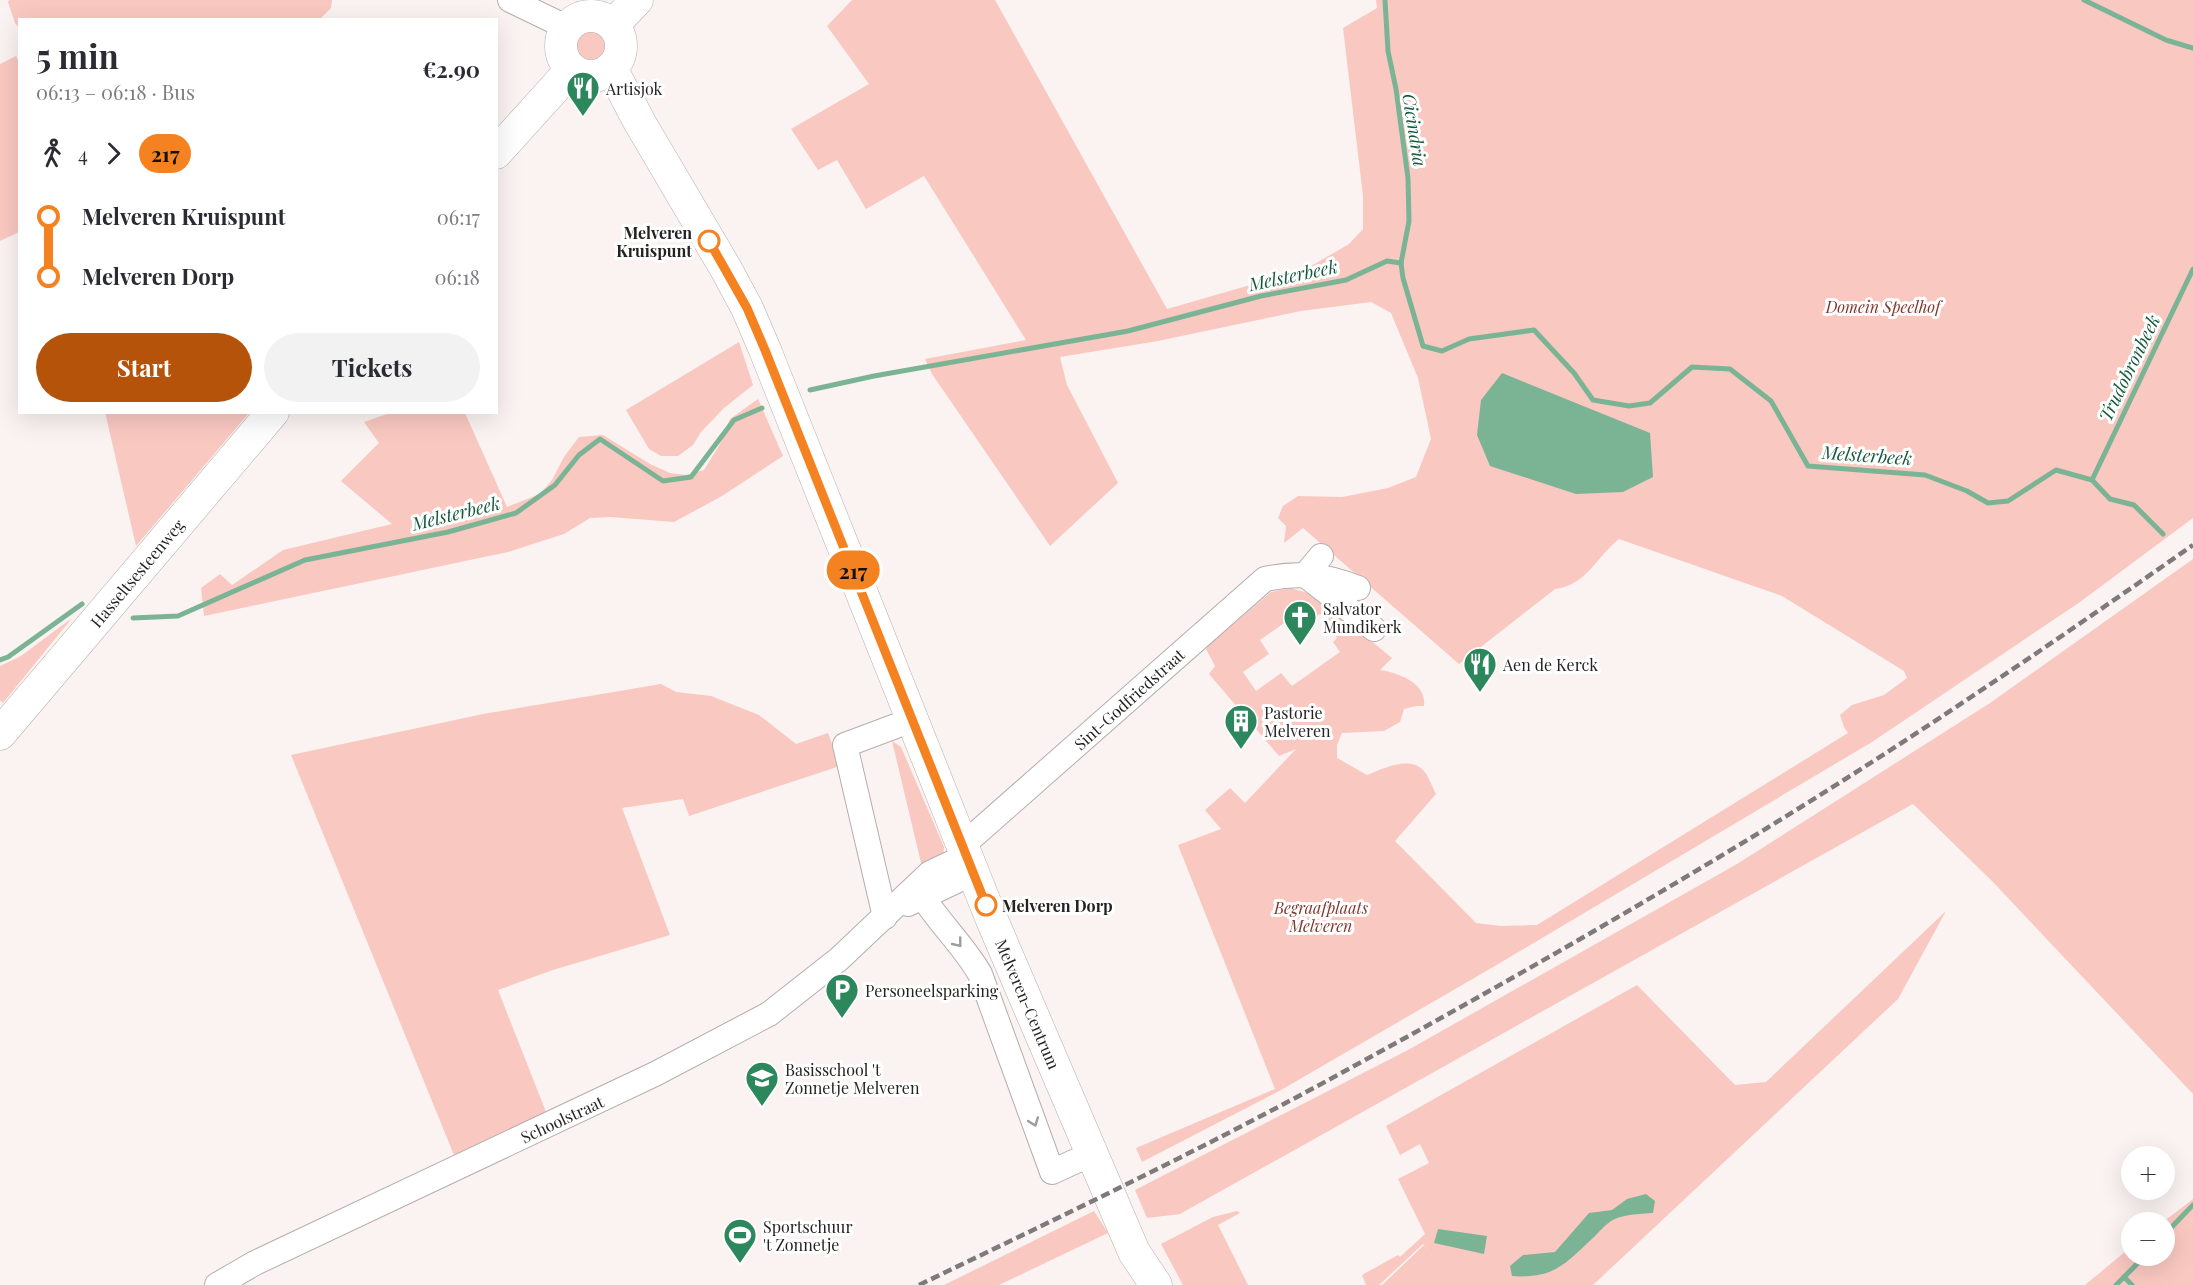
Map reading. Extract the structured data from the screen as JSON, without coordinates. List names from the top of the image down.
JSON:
{
  "streets": {
    "main road": ["Hasseltsesteenweg", "Melveren-Centrum"],
    "street": ["Sint-Godfriedstraat", "Schoolstraat"]
  },
  "crossings": [
    ["Sint-Godfriedstraat", "Melveren-Centrum"],
    ["Sint-Godfriedstraat", "Schoolstraat"],
    ["Melveren-Centrum", "Schoolstraat"]
  ],
  "water": ["Cicindria", "Melsterbeek", "Trudobronbeek"],
  "parks": ["Domein Speelhof", "Begraafplaats Melveren"],
  "places": {
    "restaurant": ["Artisjok", "Aen de Kerck"],
    "other": ["Melveren Kruispunt", "Melveren Dorp"],
    "church": ["Salvator Mundikerk"],
    "building": ["Pastorie Melveren"],
    "parking": ["Personeelsparking"],
    "school or university": ["Basisschool 't Zonnetje Melveren"],
    "sports": ["Sportschuur 't Zonnetje"]
  },
  "lines": ["bus line 217"],
  "page": {
    "on_map": "217",
    "heading": ["5 min", "06:13 – 06:18 · Bus", "€2.90"],
    "legs": ["4", "217"],
    "list": [
      {
        "name": "Melveren Kruispunt",
        "value": "06:17"
      },
      {
        "name": "Melveren Dorp",
        "value": "06:18"
      }
    ],
    "buttons": ["Start", "Tickets"],
    "map_buttons": ["+", "−"]
  }
}
